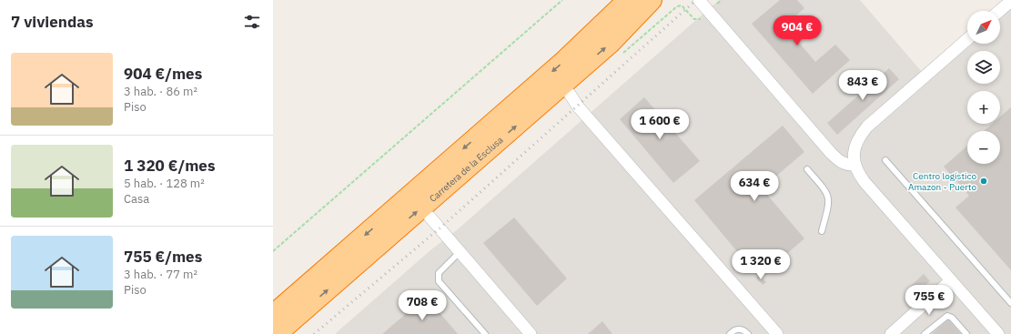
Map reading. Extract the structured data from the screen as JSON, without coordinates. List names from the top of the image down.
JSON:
{
  "streets": {
    "highway": ["Carretera de la Esclusa"]
  },
  "places": ["Centro logístico Amazon - Puerto"],
  "north": "top right",
  "page": {
    "heading": "7 viviendas",
    "map_buttons": ["+", "−"],
    "price": [
      "904 €",
      "843 €",
      "1 600 €",
      "634 €",
      "1 320 €",
      "755 €",
      "708 €"
    ],
    "list": [
      {
        "name": "904 €/mes",
        "note": "3 hab. · 86 m² · Piso"
      },
      {
        "name": "1 320 €/mes",
        "note": "5 hab. · 128 m² · Casa"
      },
      {
        "name": "755 €/mes",
        "note": "3 hab. · 77 m² · Piso"
      }
    ]
  }
}
